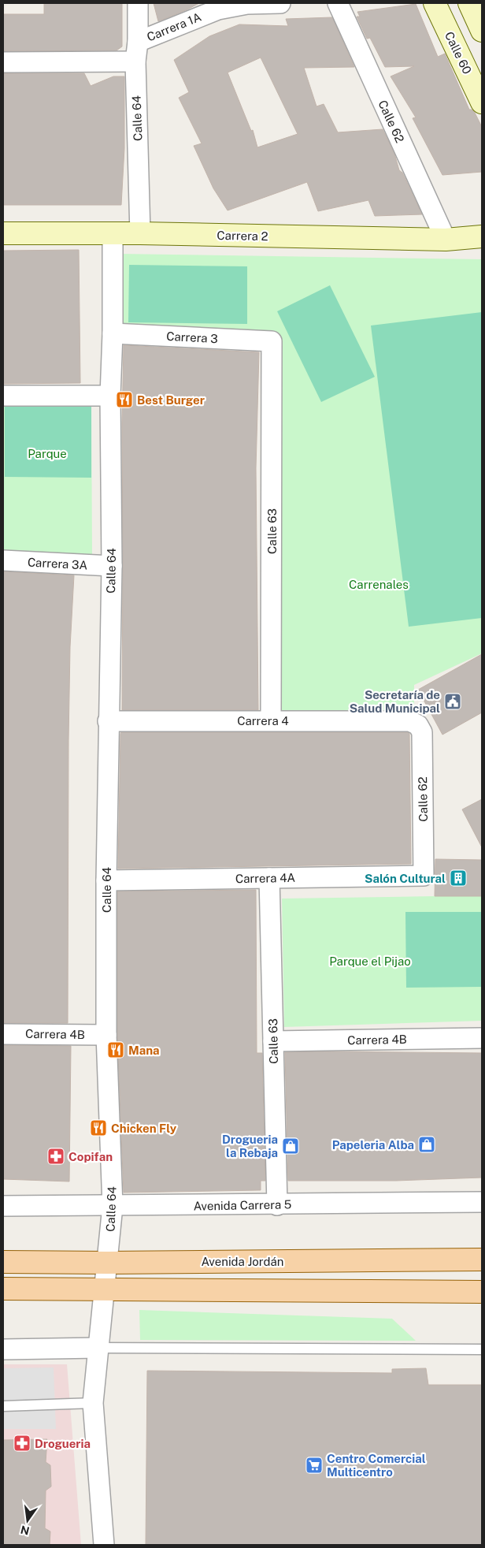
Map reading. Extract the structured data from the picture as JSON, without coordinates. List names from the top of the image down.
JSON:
{
  "streets": {
    "main road": ["Avenida Jordán"],
    "street": [
      "Carrera 1A",
      "Calle 60",
      "Calle 64",
      "Calle 62",
      "Carrera 2",
      "Carrera 3",
      "Calle 63",
      "Carrera 3A",
      "Carrera 4",
      "Carrera 4A",
      "Carrera 4B",
      "Avenida Carrera 5"
    ]
  },
  "crossings": [
    ["Carrera 1A", "Calle 64"],
    ["Calle 64", "Carrera 2"],
    ["Calle 64", "Carrera 3"],
    ["Calle 64", "Carrera 3A"],
    ["Calle 64", "Carrera 4"],
    ["Calle 64", "Carrera 4A"],
    ["Calle 64", "Carrera 4B"],
    ["Calle 64", "Avenida Carrera 5"],
    ["Calle 64", "Avenida Jordán"],
    ["Calle 62", "Carrera 2"],
    ["Calle 62", "Carrera 4"],
    ["Calle 62", "Carrera 4A"],
    ["Carrera 3", "Calle 63"],
    ["Calle 63", "Carrera 4"],
    ["Calle 63", "Carrera 4A"],
    ["Calle 63", "Carrera 4B"],
    ["Calle 63", "Avenida Carrera 5"]
  ],
  "parks": ["Parque", "Carrenales", "Parque el Pijao"],
  "places": {
    "restaurant": ["Best Burger", "Mana", "Chicken Fly"],
    "public building": ["Secretaría de Salud Municipal"],
    "building": ["Salón Cultural"],
    "shop": ["Papeleria Alba", "Drogueria la Rebaja"],
    "pharmacy": ["Copifan", "Drogueria"],
    "supermarket": ["Centro Comercial Multicentro"]
  },
  "north": "bottom"
}
